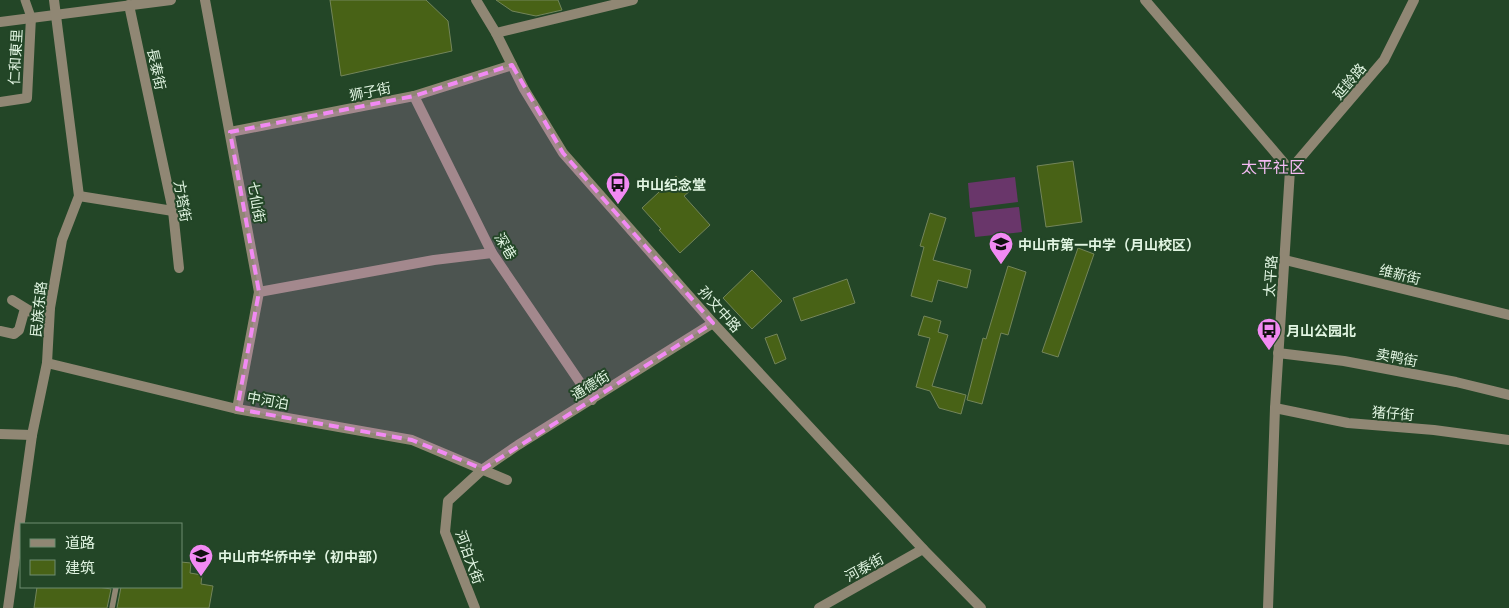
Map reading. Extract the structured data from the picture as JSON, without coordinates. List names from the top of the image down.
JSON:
{
  "streets": {
    "street": [
      "仁和東里",
      "長泰街",
      "延龄路",
      "狮子街",
      "方塔街",
      "七仙街",
      "深巷",
      "维新街",
      "太平路",
      "民族东路",
      "孙文中路",
      "卖鸭街",
      "通德街",
      "中河泊",
      "猪仔街",
      "河泊大街",
      "河泰街"
    ]
  },
  "crossings": [
    ["長泰街", "方塔街"],
    ["延龄路", "太平路"],
    ["狮子街", "七仙街"],
    ["狮子街", "深巷"],
    ["狮子街", "孙文中路"],
    ["七仙街", "中河泊"],
    ["深巷", "通德街"],
    ["维新街", "太平路"],
    ["太平路", "卖鸭街"],
    ["太平路", "猪仔街"],
    ["民族东路", "中河泊"],
    ["孙文中路", "通德街"],
    ["孙文中路", "河泰街"],
    ["通德街", "中河泊"],
    ["通德街", "河泊大街"],
    ["中河泊", "河泊大街"]
  ],
  "districts": ["太平社区"],
  "places": {
    "bus stop": ["中山纪念堂", "月山公园北"],
    "school or university": ["中山市第一中学（月山校区）", "中山市华侨中学（初中部）"]
  },
  "legend": ["道路", "建筑"]
}
